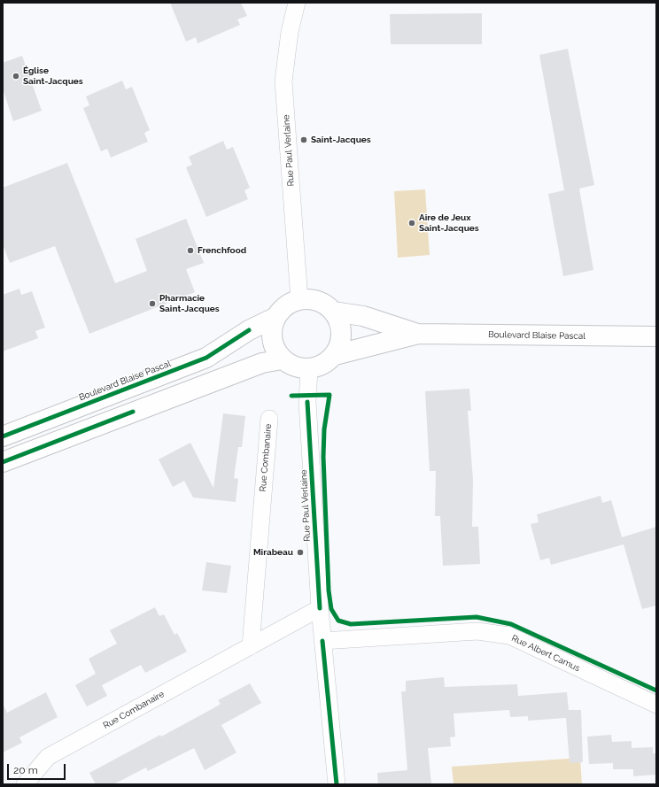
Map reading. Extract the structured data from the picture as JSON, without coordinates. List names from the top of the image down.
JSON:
{
  "streets": {
    "street": [
      "Rue Paul Verlaine",
      "Boulevard Blaise Pascal",
      "Rue Combanaire",
      "Rue Albert Camus"
    ]
  },
  "crossings": [
    ["Rue Paul Verlaine", "Boulevard Blaise Pascal"],
    ["Rue Paul Verlaine", "Rue Combanaire"],
    ["Rue Paul Verlaine", "Rue Albert Camus"]
  ],
  "places": [
    "Église Saint-Jacques",
    "Saint-Jacques",
    "Aire de Jeux Saint-Jacques",
    "Frenchfood",
    "Pharmacie Saint-Jacques",
    "Mirabeau"
  ],
  "scale_bar": "20 m"
}
